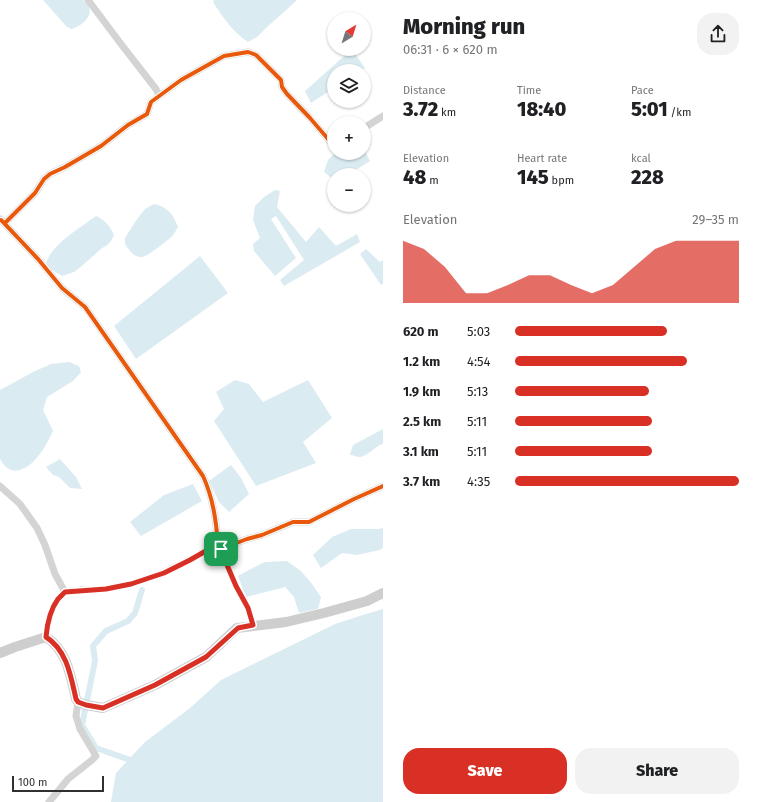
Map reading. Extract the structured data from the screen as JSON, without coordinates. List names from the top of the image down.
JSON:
{
  "scale_bar": "100 m",
  "north": "top right",
  "page": {
    "heading": ["Morning run", "06:31 · 6 × 620 m"],
    "map_buttons": ["+", "−"],
    "stats": [
      ["Distance", "3.72 km"],
      ["Time", "18:40"],
      ["Pace", "5:01 /km"],
      ["Elevation", "48 m"],
      ["Heart rate", "145 bpm"],
      ["kcal", "228"]
    ],
    "chart": ["Elevation", "29–35 m"],
    "list": [
      {
        "name": "620 m",
        "note": "5:03"
      },
      {
        "name": "1.2 km",
        "note": "4:54"
      },
      {
        "name": "1.9 km",
        "note": "5:13"
      },
      {
        "name": "2.5 km",
        "note": "5:11"
      },
      {
        "name": "3.1 km",
        "note": "5:11"
      },
      {
        "name": "3.7 km",
        "note": "4:35"
      }
    ],
    "buttons": ["Save", "Share"],
    "scale": "100 m"
  }
}
